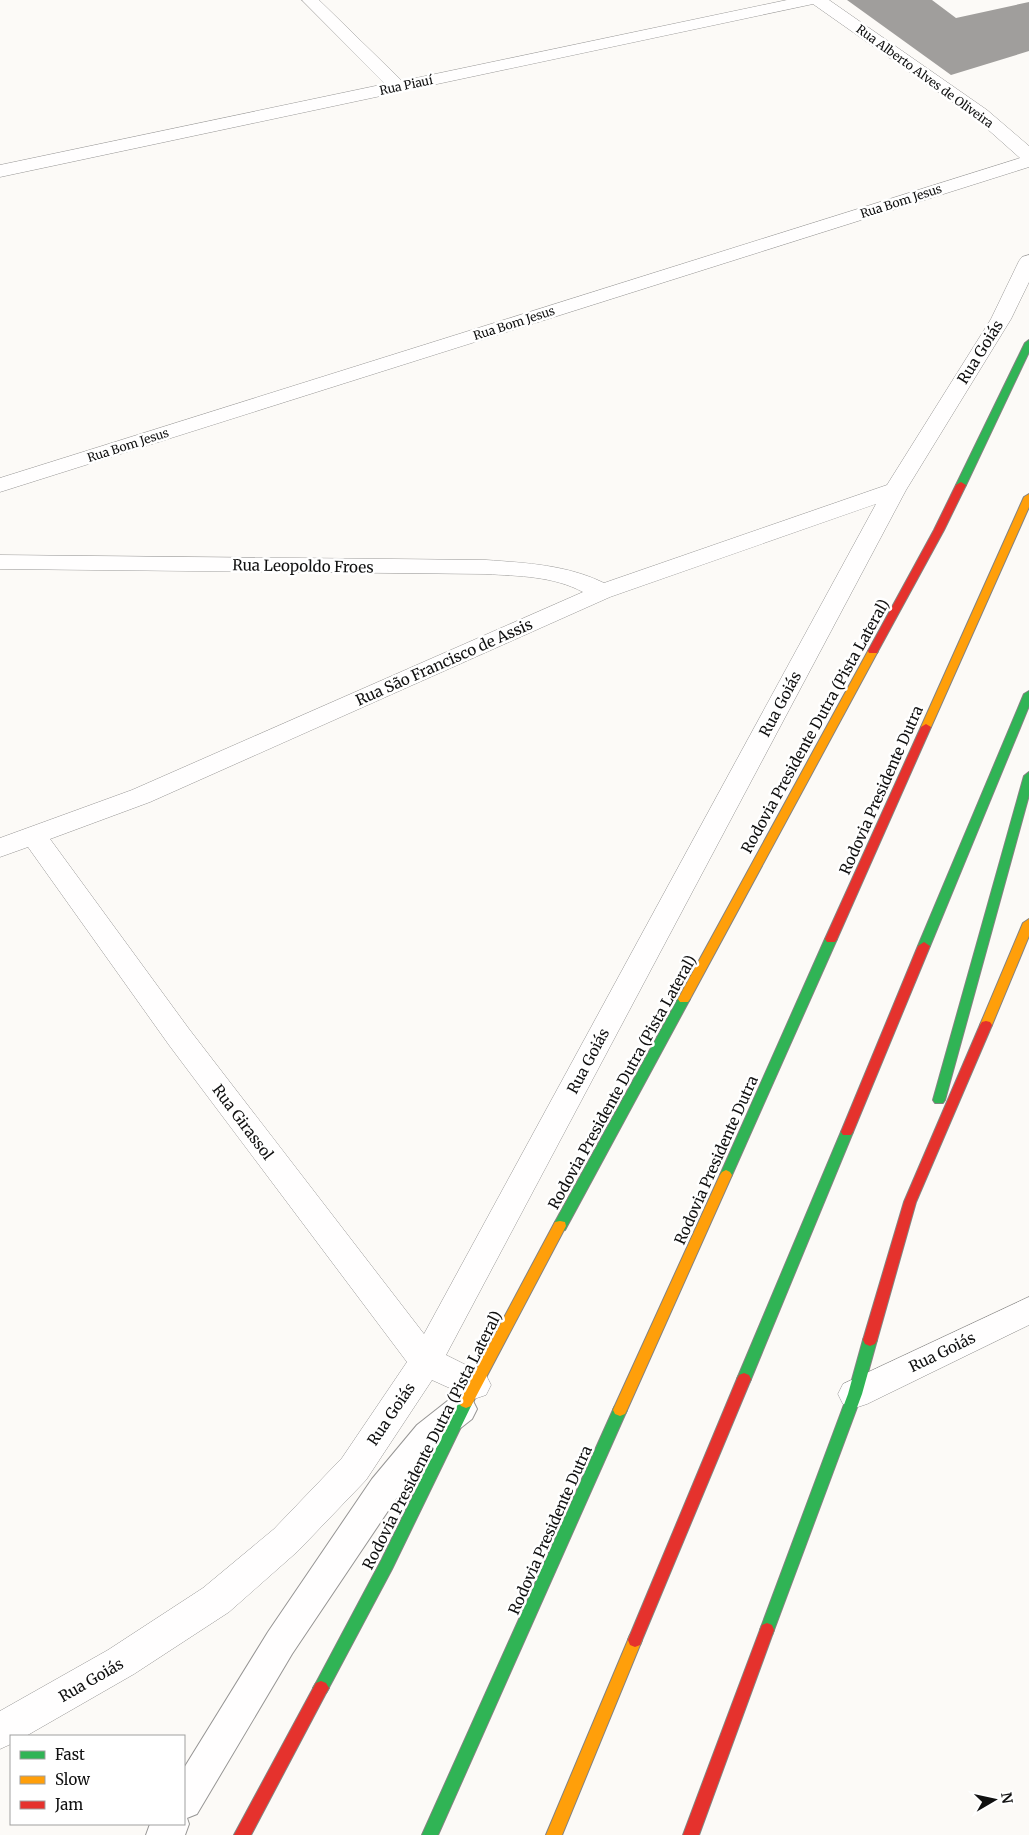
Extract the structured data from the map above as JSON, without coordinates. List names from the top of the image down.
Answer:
{
  "streets": {
    "highway": ["Rodovia Presidente Dutra (Pista Lateral)", "Rodovia Presidente Dutra"],
    "street": [
      "Rua Alberto Alves de Oliveira",
      "Rua Piauí",
      "Rua Bom Jesus",
      "Rua Goiás",
      "Rua Leopoldo Froes",
      "Rua São Francisco de Assis",
      "Rua Girassol"
    ]
  },
  "crossings": [
    ["Rua Goiás", "Rua São Francisco de Assis"],
    ["Rua Goiás", "Rua Girassol"],
    ["Rua Leopoldo Froes", "Rua São Francisco de Assis"],
    ["Rua São Francisco de Assis", "Rua Girassol"],
    ["Rodovia Presidente Dutra (Pista Lateral)", "Rua Girassol"]
  ],
  "legend": ["Fast", "Slow", "Jam"],
  "north": "right"
}
